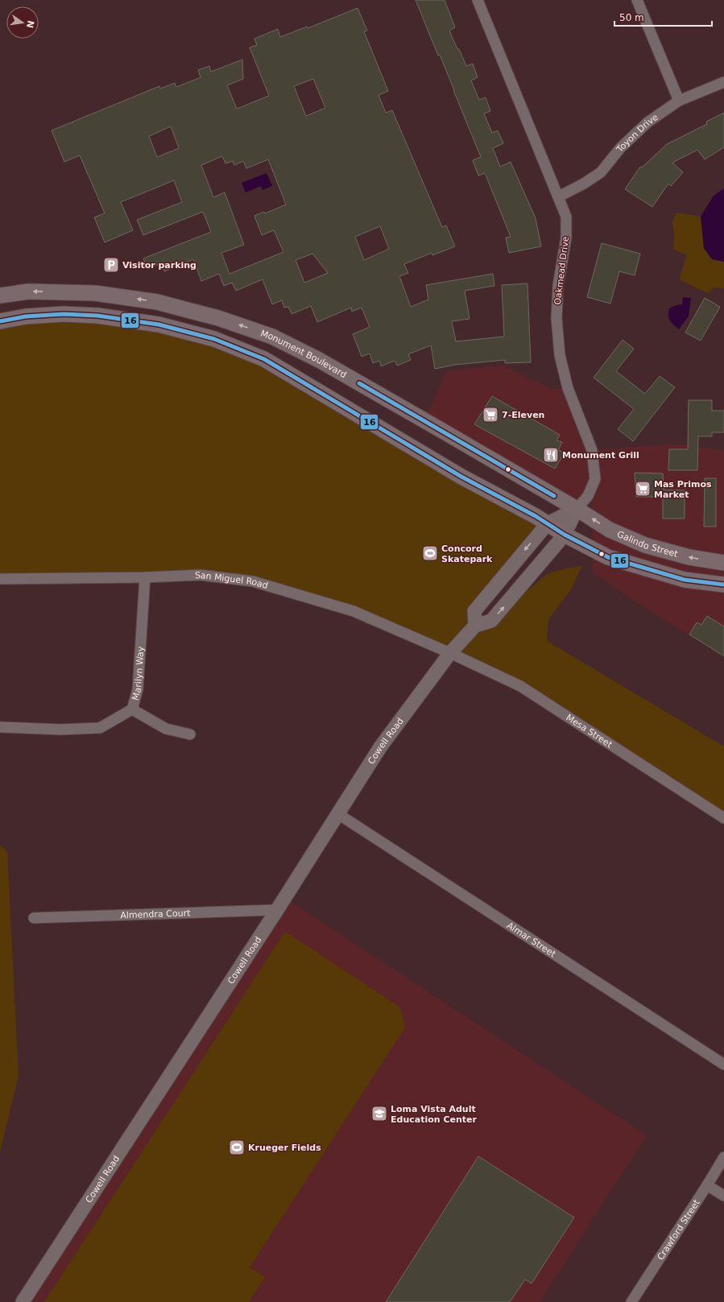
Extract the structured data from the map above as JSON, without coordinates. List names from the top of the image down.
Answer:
{
  "streets": {
    "main road": ["Monument Boulevard", "Galindo Street"],
    "street": [
      "Toyon Drive",
      "Oakmead Drive",
      "San Miguel Road",
      "Marilyn Way",
      "Mesa Street",
      "Cowell Road",
      "Almendra Court",
      "Almar Street",
      "Crawford Street"
    ]
  },
  "crossings": [
    ["Toyon Drive", "Oakmead Drive"],
    ["Oakmead Drive", "Monument Boulevard"],
    ["Oakmead Drive", "Galindo Street"],
    ["Monument Boulevard", "Galindo Street"],
    ["San Miguel Road", "Marilyn Way"],
    ["San Miguel Road", "Mesa Street"],
    ["San Miguel Road", "Cowell Road"],
    ["Mesa Street", "Cowell Road"],
    ["Cowell Road", "Almendra Court"],
    ["Cowell Road", "Almar Street"]
  ],
  "places": {
    "parking": ["Visitor parking"],
    "supermarket": ["7-Eleven", "Mas Primos Market"],
    "restaurant": ["Monument Grill"],
    "sports": ["Concord Skatepark", "Krueger Fields"],
    "school or university": ["Loma Vista Adult Education Center"]
  },
  "lines": ["transit line 16"],
  "scale_bar": "50 m",
  "north": "right"
}
